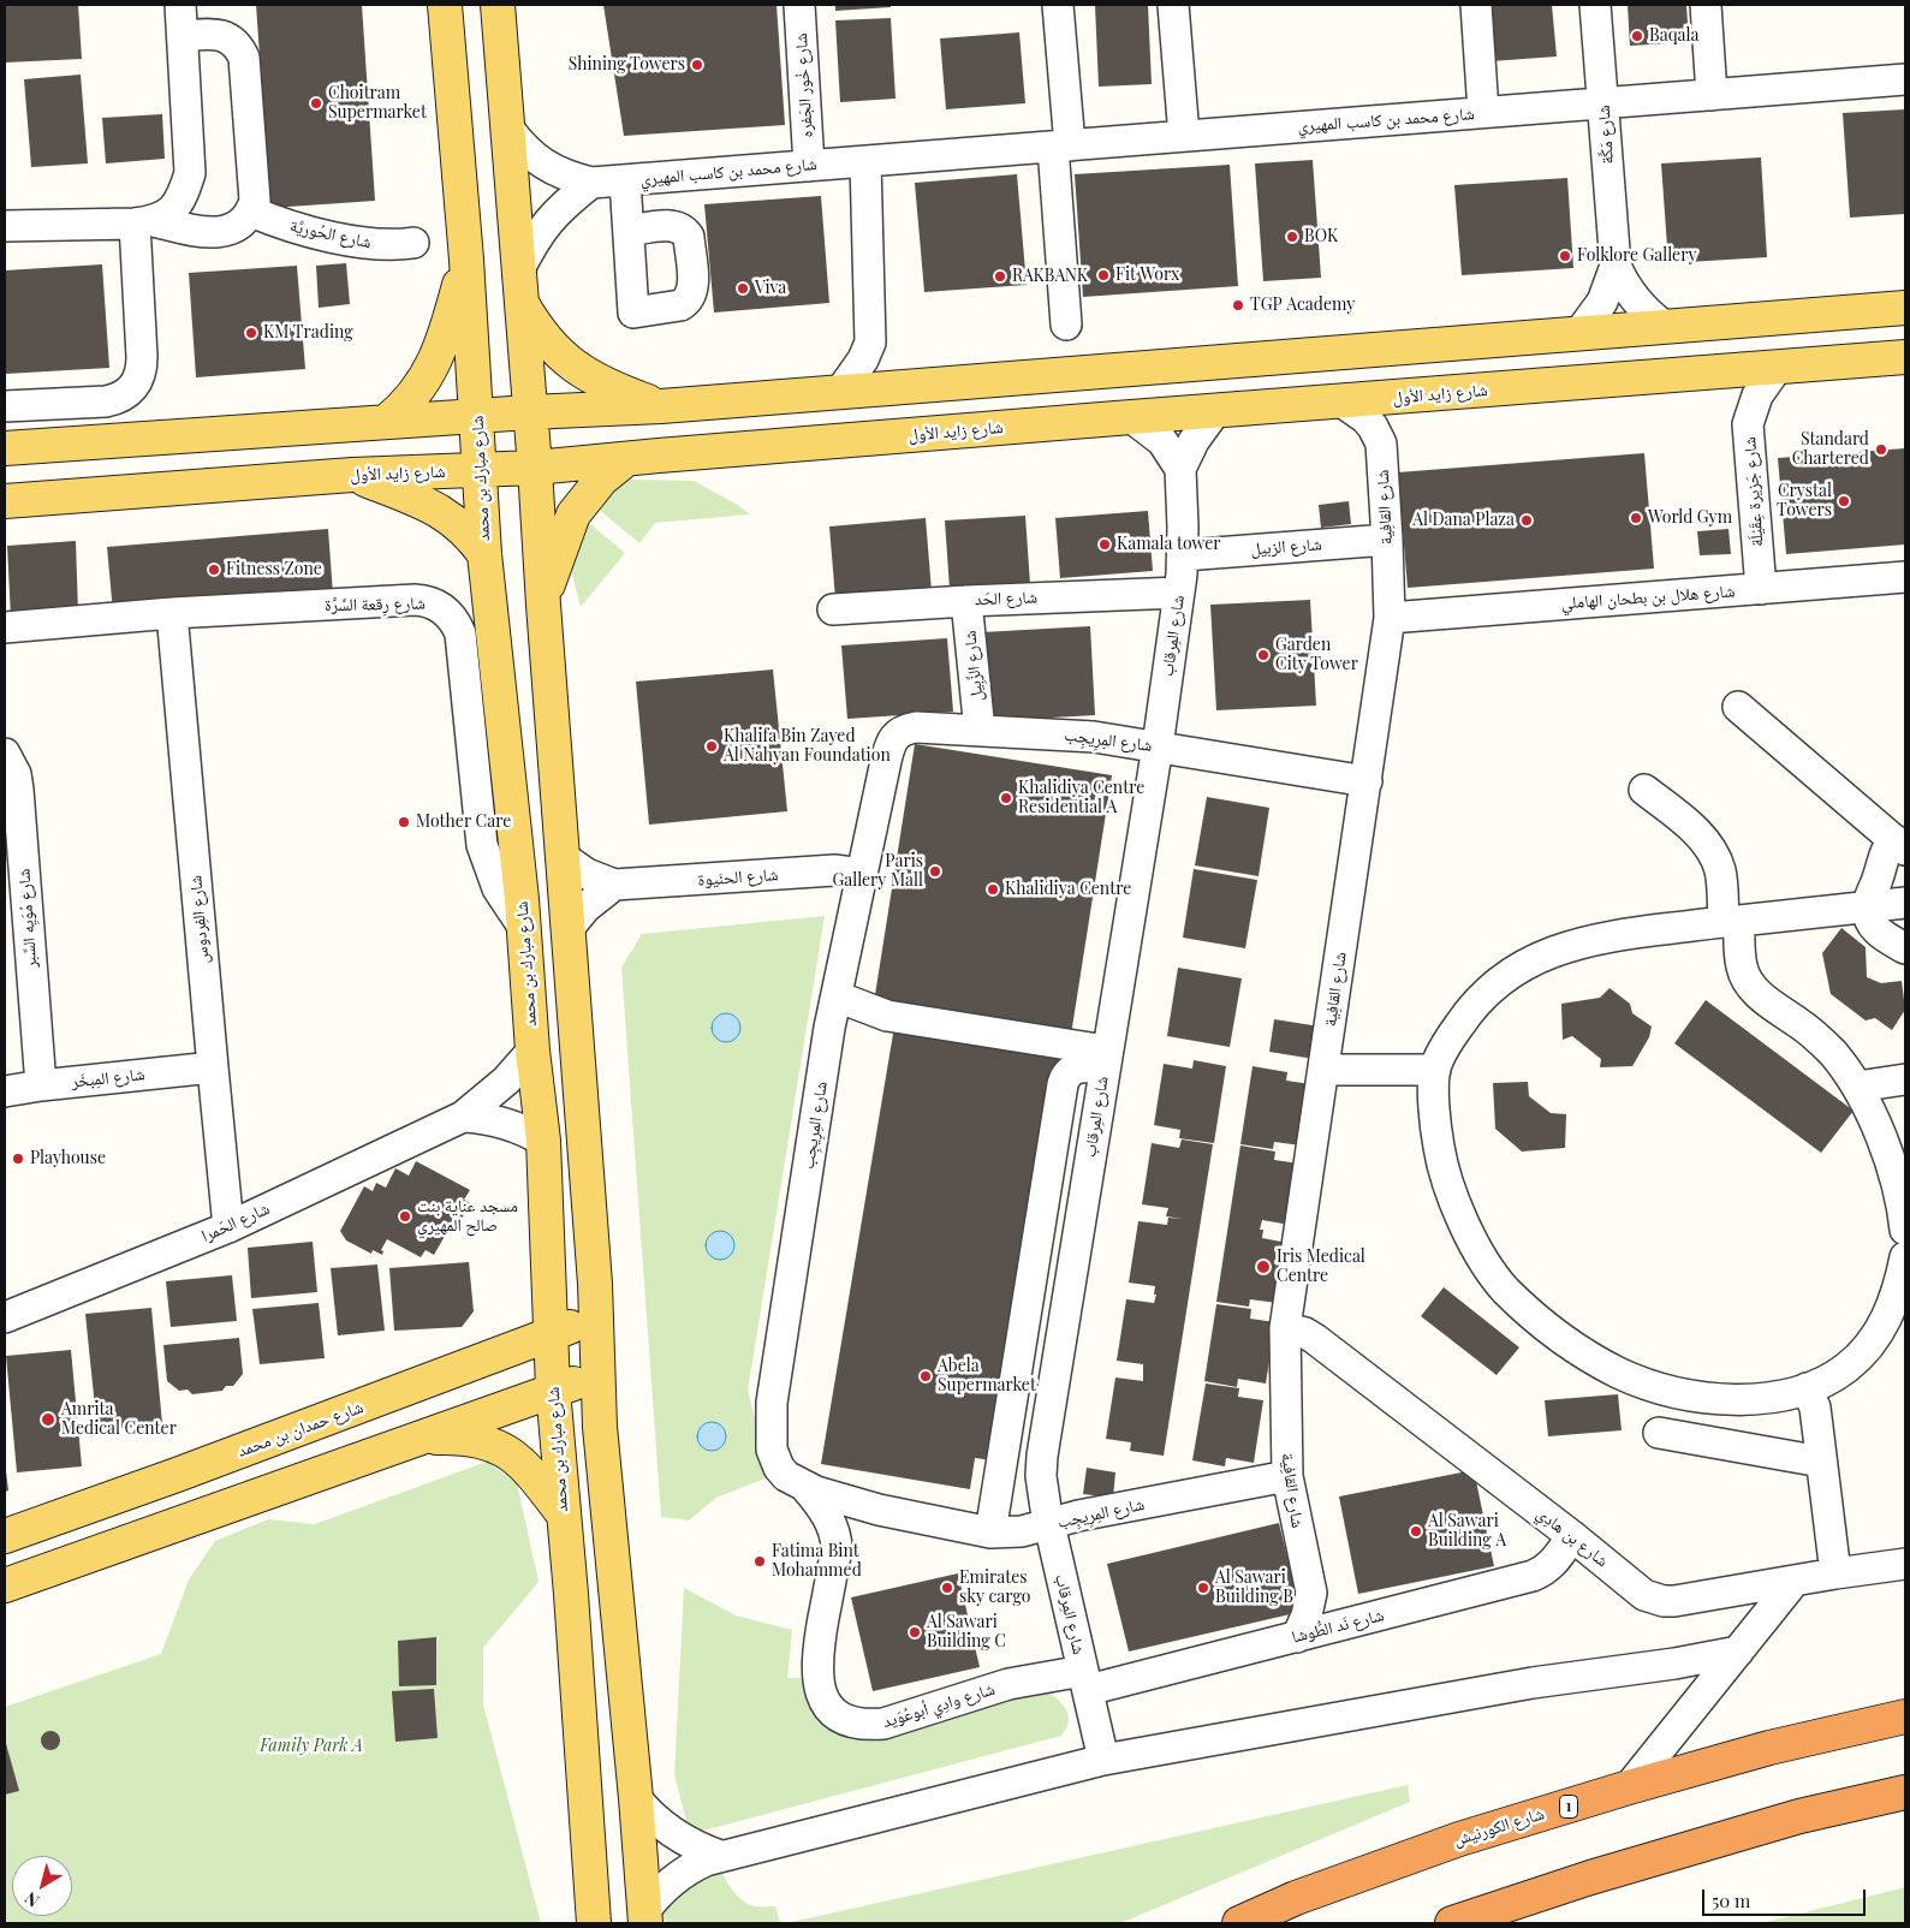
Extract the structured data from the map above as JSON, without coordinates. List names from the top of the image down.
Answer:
{
  "streets": {
    "highway": ["1", "شارع الكورنيش"],
    "main road": ["شارع زايد الأول", "شارع مبارك بن محمد", "شارع حمدان بن محمد"],
    "street": [
      "شارع خُور الجَفره",
      "شارع محمد بن كاسب المهيري",
      "شارع مَكَّة",
      "شارع الحُوريَّة",
      "شارع جَزيرة عِقَيْلَة",
      "شارع القافِية",
      "شارع الزبيل",
      "شارع هلال بن بطحان الهاملي",
      "شارع الحَد",
      "شارع رِقعة السِّرَّة",
      "شارع المِرقاب",
      "شارع الزِّبِيل",
      "شارع المِرِيجِب",
      "شارع الحنَيوة",
      "شارع مُوَيِه السَّبر",
      "شارع الفِردوس",
      "شارع المِبخَر",
      "شارع الحَمرا",
      "شارع بن هادِي",
      "شارع نَد الطُّوشا",
      "شارع وادِي أبوعُوَيد"
    ]
  },
  "crossings": [
    ["شارع خُور الجَفره", "شارع محمد بن كاسب المهيري"],
    ["شارع محمد بن كاسب المهيري", "شارع مَكَّة"],
    ["شارع زايد الأول", "شارع مبارك بن محمد"],
    ["شارع زايد الأول", "شارع جَزيرة عِقَيْلَة"],
    ["شارع زايد الأول", "شارع القافِية"],
    ["شارع زايد الأول", "شارع المِرقاب"],
    ["شارع مبارك بن محمد", "شارع رِقعة السِّرَّة"],
    ["شارع مبارك بن محمد", "شارع الحَمرا"],
    ["شارع مبارك بن محمد", "شارع حمدان بن محمد"],
    ["شارع جَزيرة عِقَيْلَة", "شارع هلال بن بطحان الهاملي"],
    ["شارع القافِية", "شارع الزبيل"],
    ["شارع القافِية", "شارع هلال بن بطحان الهاملي"],
    ["شارع القافِية", "شارع المِرِيجِب"],
    ["شارع القافِية", "شارع بن هادِي"],
    ["شارع القافِية", "شارع نَد الطُّوشا"],
    ["شارع الزبيل", "شارع المِرقاب"],
    ["شارع الحَد", "شارع المِرقاب"],
    ["شارع الحَد", "شارع الزِّبِيل"],
    ["شارع رِقعة السِّرَّة", "شارع الفِردوس"],
    ["شارع المِرقاب", "شارع المِرِيجِب"],
    ["شارع المِرقاب", "شارع نَد الطُّوشا"],
    ["شارع المِرقاب", "شارع وادِي أبوعُوَيد"],
    ["شارع الزِّبِيل", "شارع المِرِيجِب"],
    ["شارع المِرِيجِب", "شارع الحنَيوة"],
    ["شارع مُوَيِه السَّبر", "شارع المِبخَر"],
    ["شارع الفِردوس", "شارع المِبخَر"],
    ["شارع الفِردوس", "شارع الحَمرا"],
    ["شارع بن هادِي", "شارع نَد الطُّوشا"],
    ["شارع نَد الطُّوشا", "شارع وادِي أبوعُوَيد"]
  ],
  "parks": ["Family Park A"],
  "places": [
    "Baqala",
    "Shining Towers",
    "Choitram Supermarket",
    "BOK",
    "Folklore Gallery",
    "Fit Worx",
    "RAKBANK",
    "Viva",
    "TGP Academy",
    "KM Trading",
    "Standard Chartered",
    "Crystal Towers",
    "World Gym",
    "Al Dana Plaza",
    "Kamala tower",
    "Fitness Zone",
    "Garden City Tower",
    "Khalifa Bin Zayed Al Nahyan Foundation",
    "Khalidiya Centre Residential A",
    "Mother Care",
    "Paris Gallery Mall",
    "Khalidiya Centre",
    "Playhouse",
    "مسجد عناية بنت صالح المهيري",
    "Iris Medical Centre",
    "Abela Supermarket",
    "Amrita Medical Center",
    "Al Sawari Building A",
    "Fatima Bint Mohammed",
    "Emirates sky cargo",
    "Al Sawari Building B",
    "Al Sawari Building C"
  ],
  "scale_bar": "50 m",
  "north": "bottom left"
}
